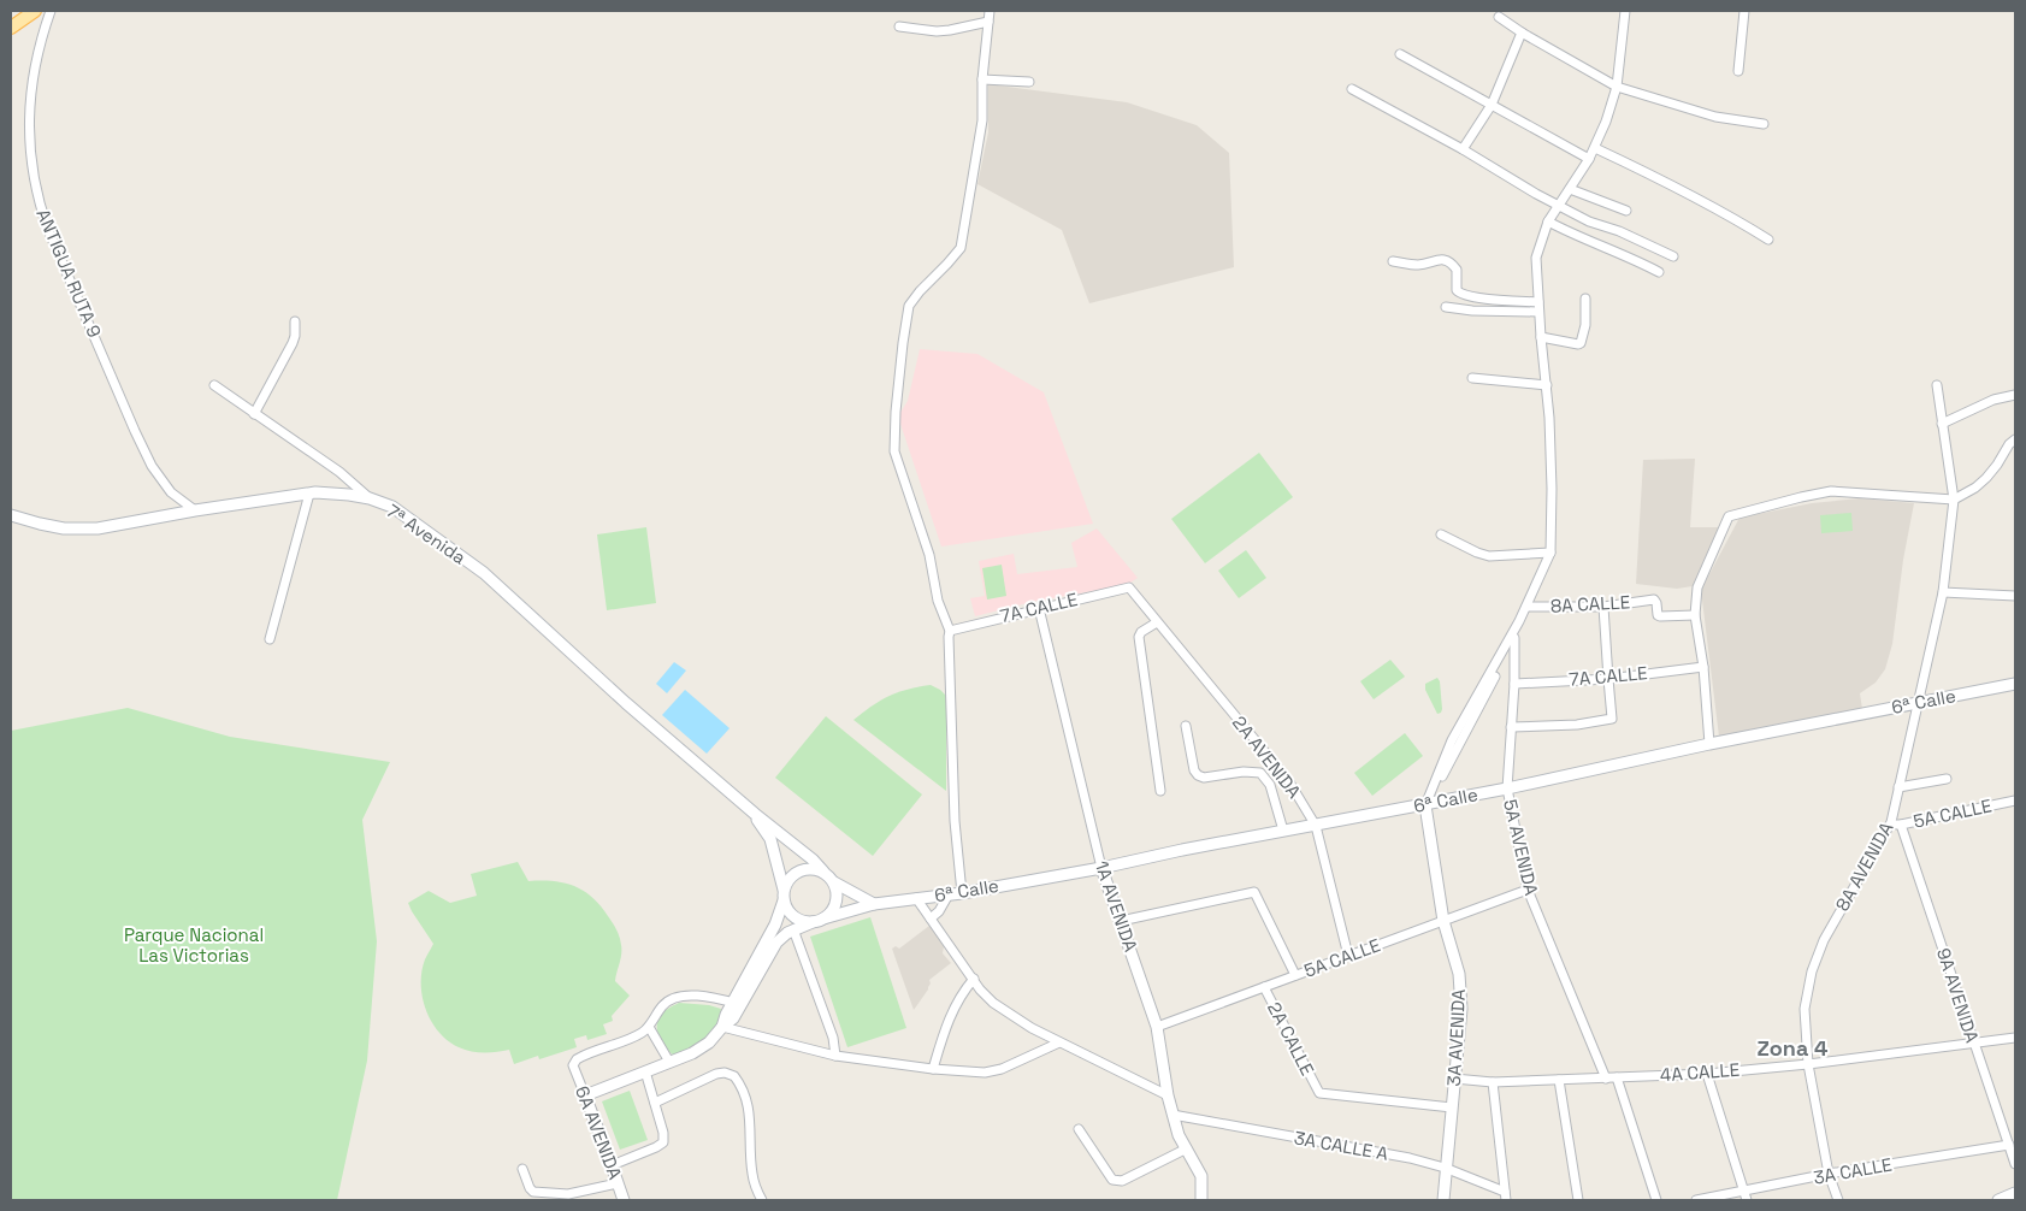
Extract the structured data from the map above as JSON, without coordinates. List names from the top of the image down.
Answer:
{
  "streets": {
    "main road": [
      "7ª Avenida",
      "6ª Calle",
      "1A AVENIDA",
      "3A AVENIDA",
      "6A AVENIDA"
    ],
    "street": [
      "ANTIGUA RUTA 9",
      "8A CALLE",
      "7A CALLE",
      "2A AVENIDA",
      "5A CALLE",
      "5A AVENIDA",
      "8A AVENIDA",
      "9A AVENIDA",
      "2A CALLE",
      "4A CALLE",
      "3A CALLE A",
      "3A CALLE"
    ]
  },
  "crossings": [
    ["ANTIGUA RUTA 9", "7ª Avenida"],
    ["7ª Avenida", "6ª Calle"],
    ["7A CALLE", "2A AVENIDA"],
    ["7A CALLE", "5A AVENIDA"],
    ["7A CALLE", "1A AVENIDA"],
    ["6ª Calle", "2A AVENIDA"],
    ["6ª Calle", "5A AVENIDA"],
    ["6ª Calle", "8A AVENIDA"],
    ["6ª Calle", "1A AVENIDA"],
    ["6ª Calle", "3A AVENIDA"],
    ["2A AVENIDA", "5A CALLE"],
    ["5A CALLE", "5A AVENIDA"],
    ["5A CALLE", "8A AVENIDA"],
    ["5A CALLE", "1A AVENIDA"],
    ["5A CALLE", "9A AVENIDA"],
    ["5A CALLE", "3A AVENIDA"],
    ["5A CALLE", "2A CALLE"],
    ["5A AVENIDA", "4A CALLE"],
    ["8A AVENIDA", "4A CALLE"],
    ["8A AVENIDA", "3A CALLE"],
    ["1A AVENIDA", "3A CALLE A"],
    ["9A AVENIDA", "4A CALLE"],
    ["9A AVENIDA", "3A CALLE"],
    ["3A AVENIDA", "2A CALLE"],
    ["3A AVENIDA", "4A CALLE"],
    ["3A AVENIDA", "3A CALLE A"]
  ],
  "districts": ["Zona 4"],
  "parks": ["Parque Nacional Las Victorias"]
}
